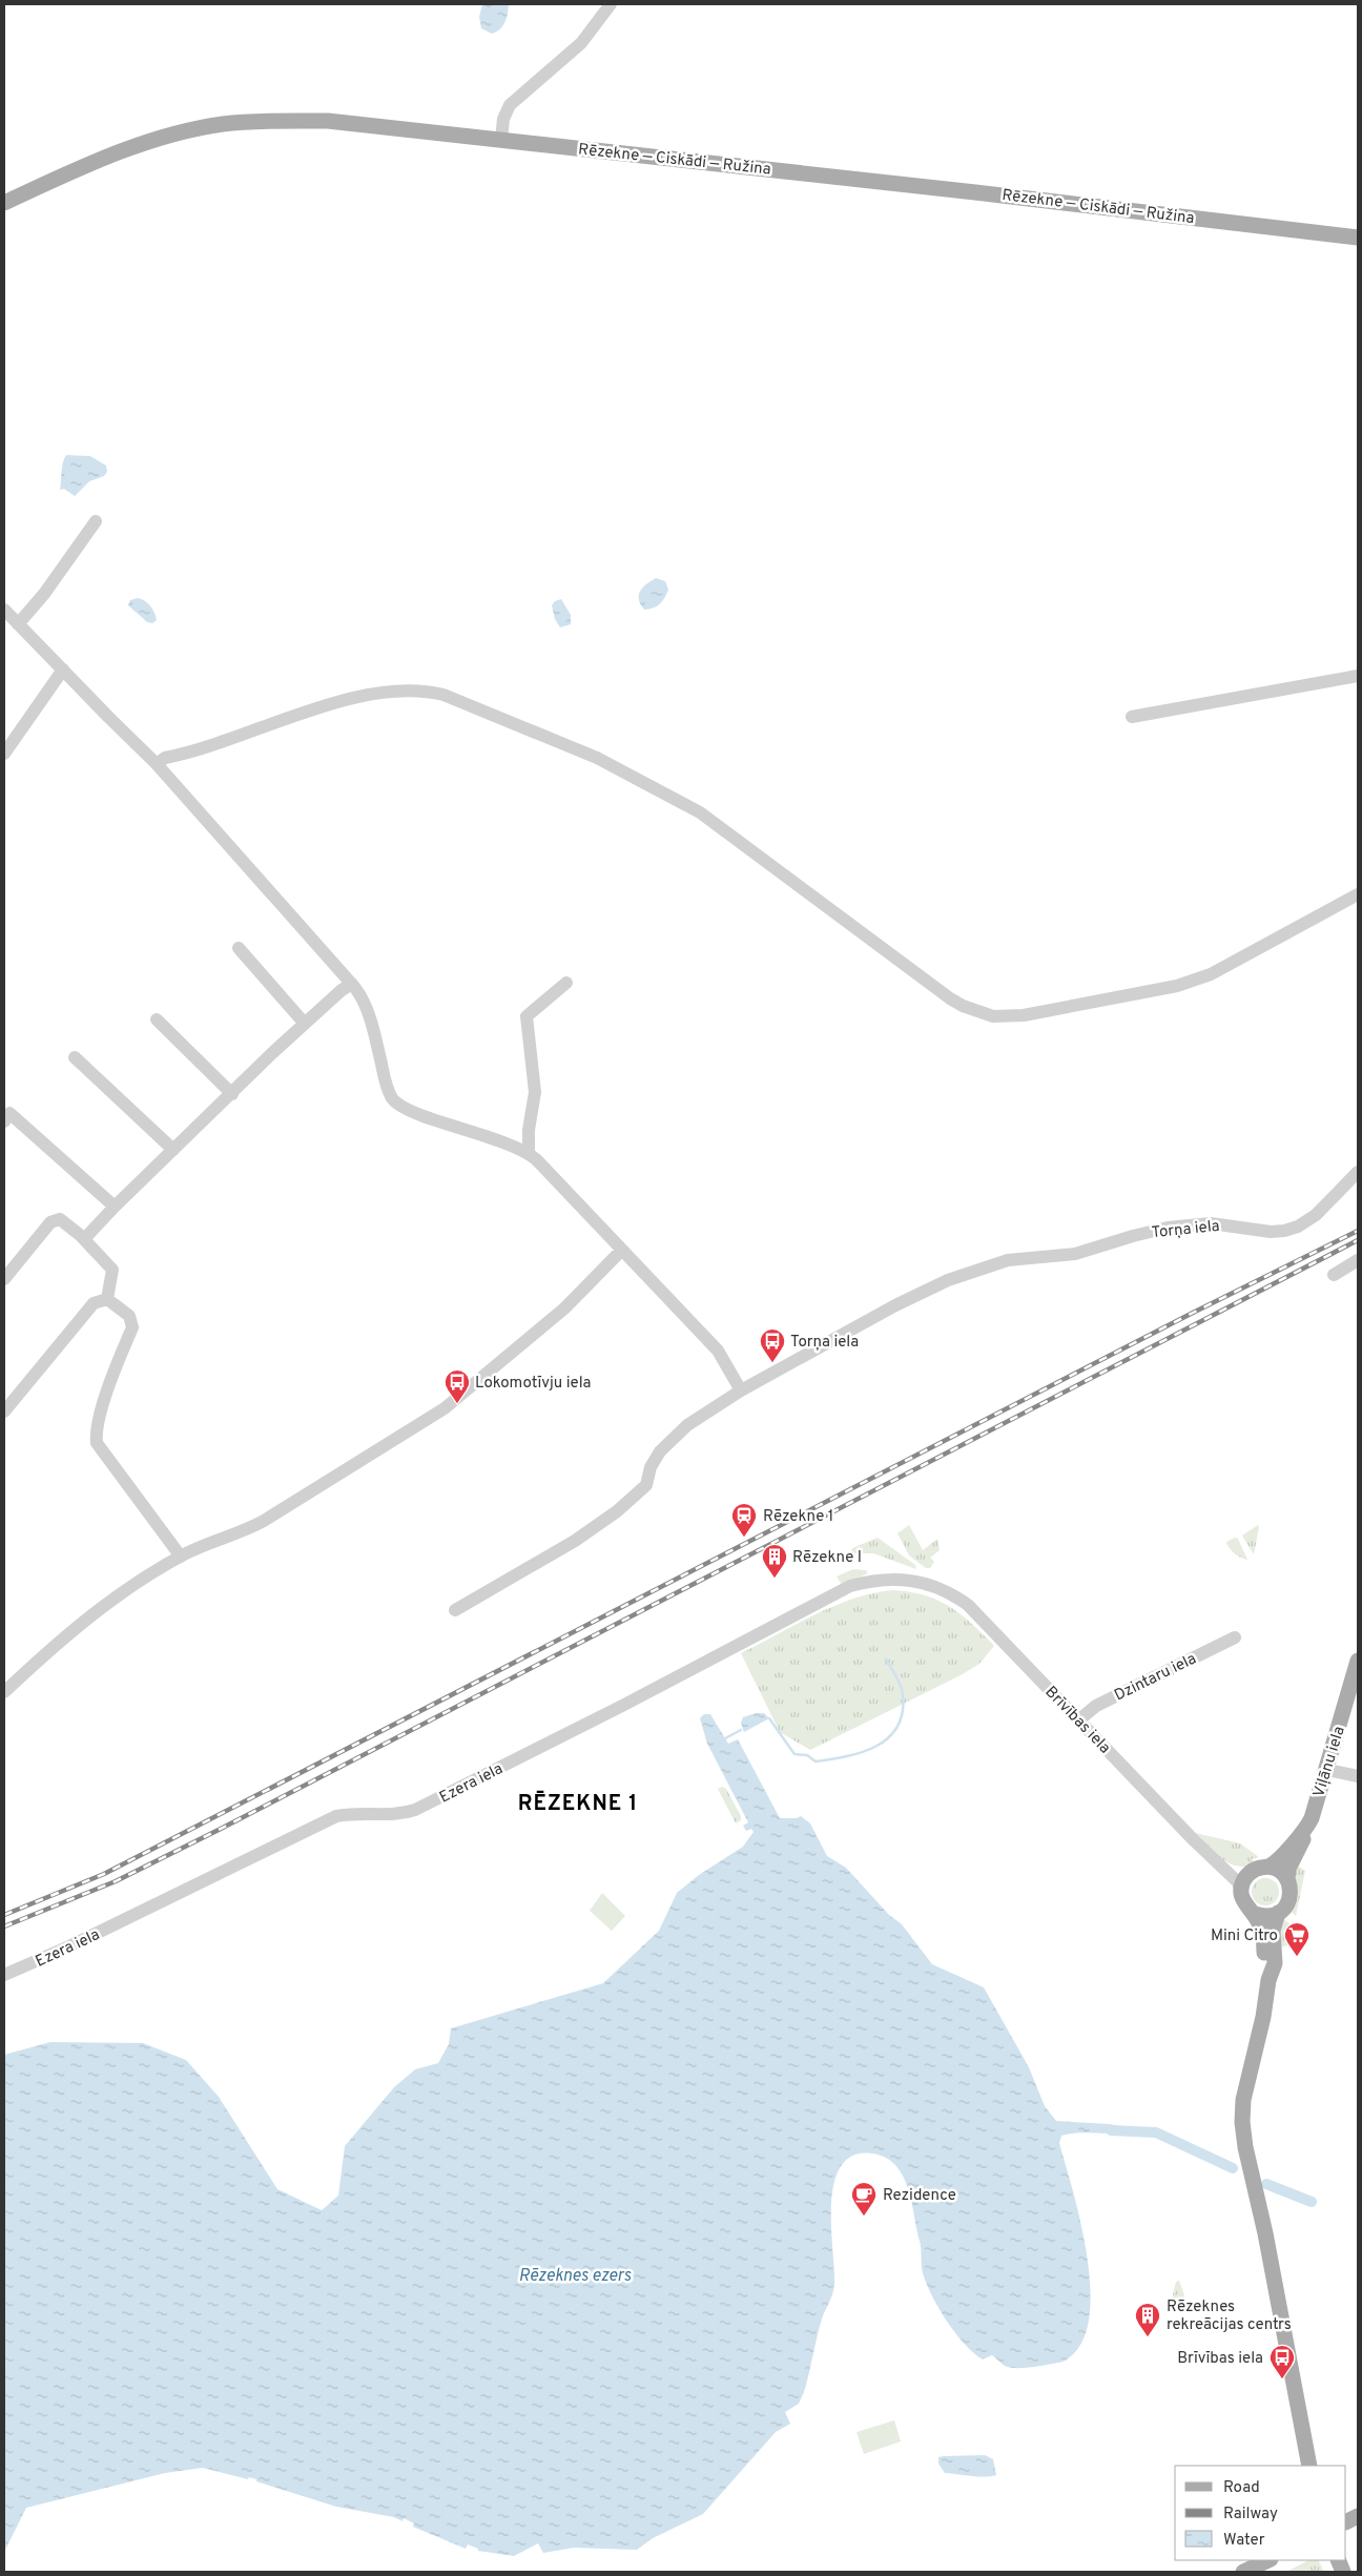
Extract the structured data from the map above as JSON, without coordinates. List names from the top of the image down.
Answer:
{
  "streets": {
    "main road": ["Rēzekne — Ciskādi — Ružina", "Viļānu iela"],
    "street": [
      "Torņa iela",
      "Dzintaru iela",
      "Brīvības iela",
      "Ezera iela"
    ]
  },
  "crossings": [
    ["Dzintaru iela", "Brīvības iela"],
    ["Brīvības iela", "Ezera iela"]
  ],
  "districts": ["RĒZEKNE 1"],
  "water": ["Rēzeknes ezers"],
  "places": {
    "bus stop": ["Torņa iela", "Lokomotīvju iela", "Brīvības iela"],
    "station": ["Rēzekne 1"],
    "building": ["Rēzekne I", "Rēzeknes rekreācijas centrs"],
    "supermarket": ["Mini Citro"],
    "cafe": ["Rezidence"]
  },
  "legend": ["Road", "Railway", "Water"]
}
